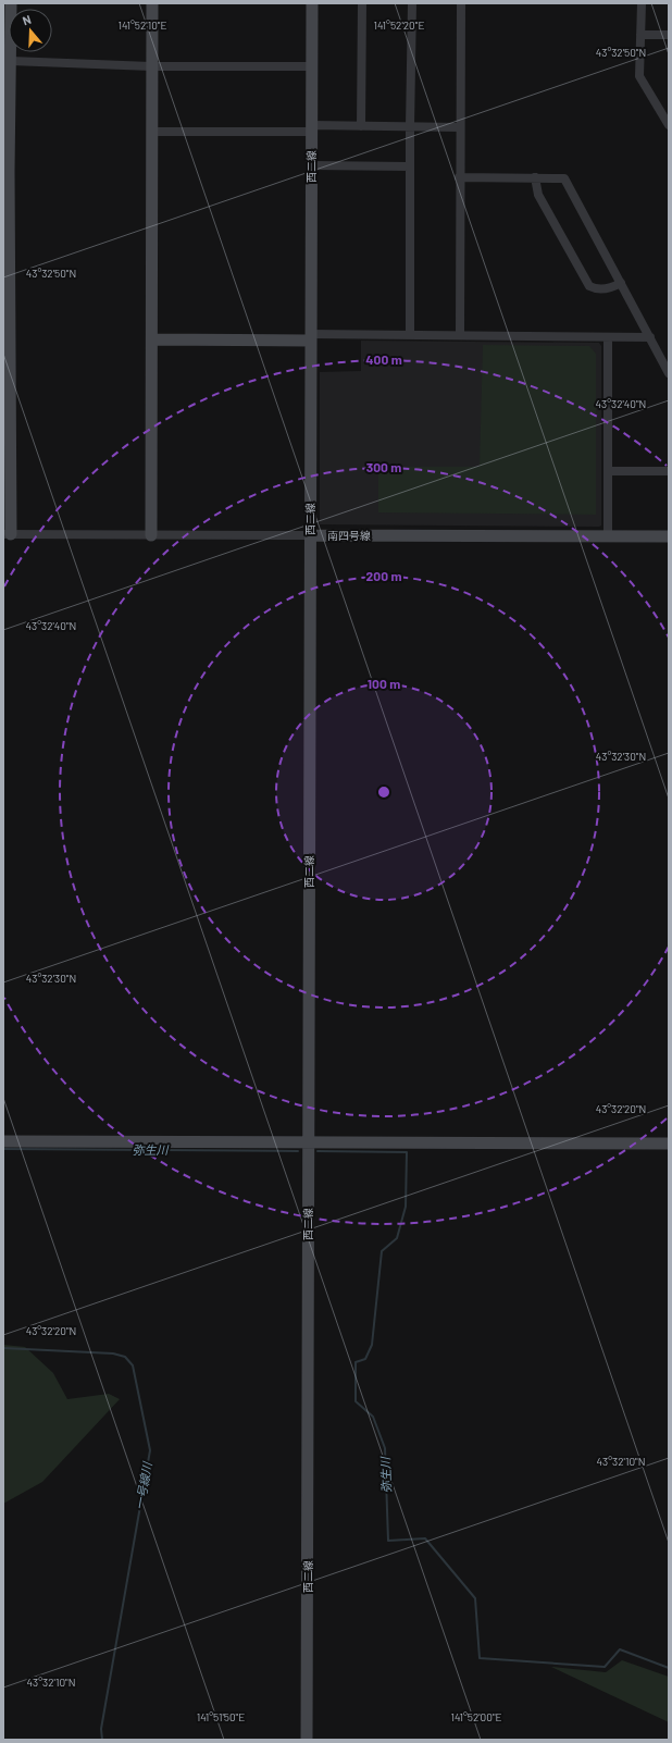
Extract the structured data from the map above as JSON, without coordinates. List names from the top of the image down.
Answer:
{
  "streets": {
    "street": ["西二線", "南四号線"]
  },
  "crossings": [
    ["西二線", "南四号線"]
  ],
  "water": ["弥生川", "一号線川"],
  "north": "top",
  "coordinates": [
    "141°52'10\"E",
    "141°52'20\"E",
    "43°32'50\"N",
    "43°32'40\"N",
    "43°32'30\"N",
    "43°32'20\"N",
    "43°32'10\"N",
    "141°51'50\"E",
    "141°52'00\"E"
  ],
  "rings": [
    "400 m",
    "300 m",
    "200 m",
    "100 m"
  ]
}
